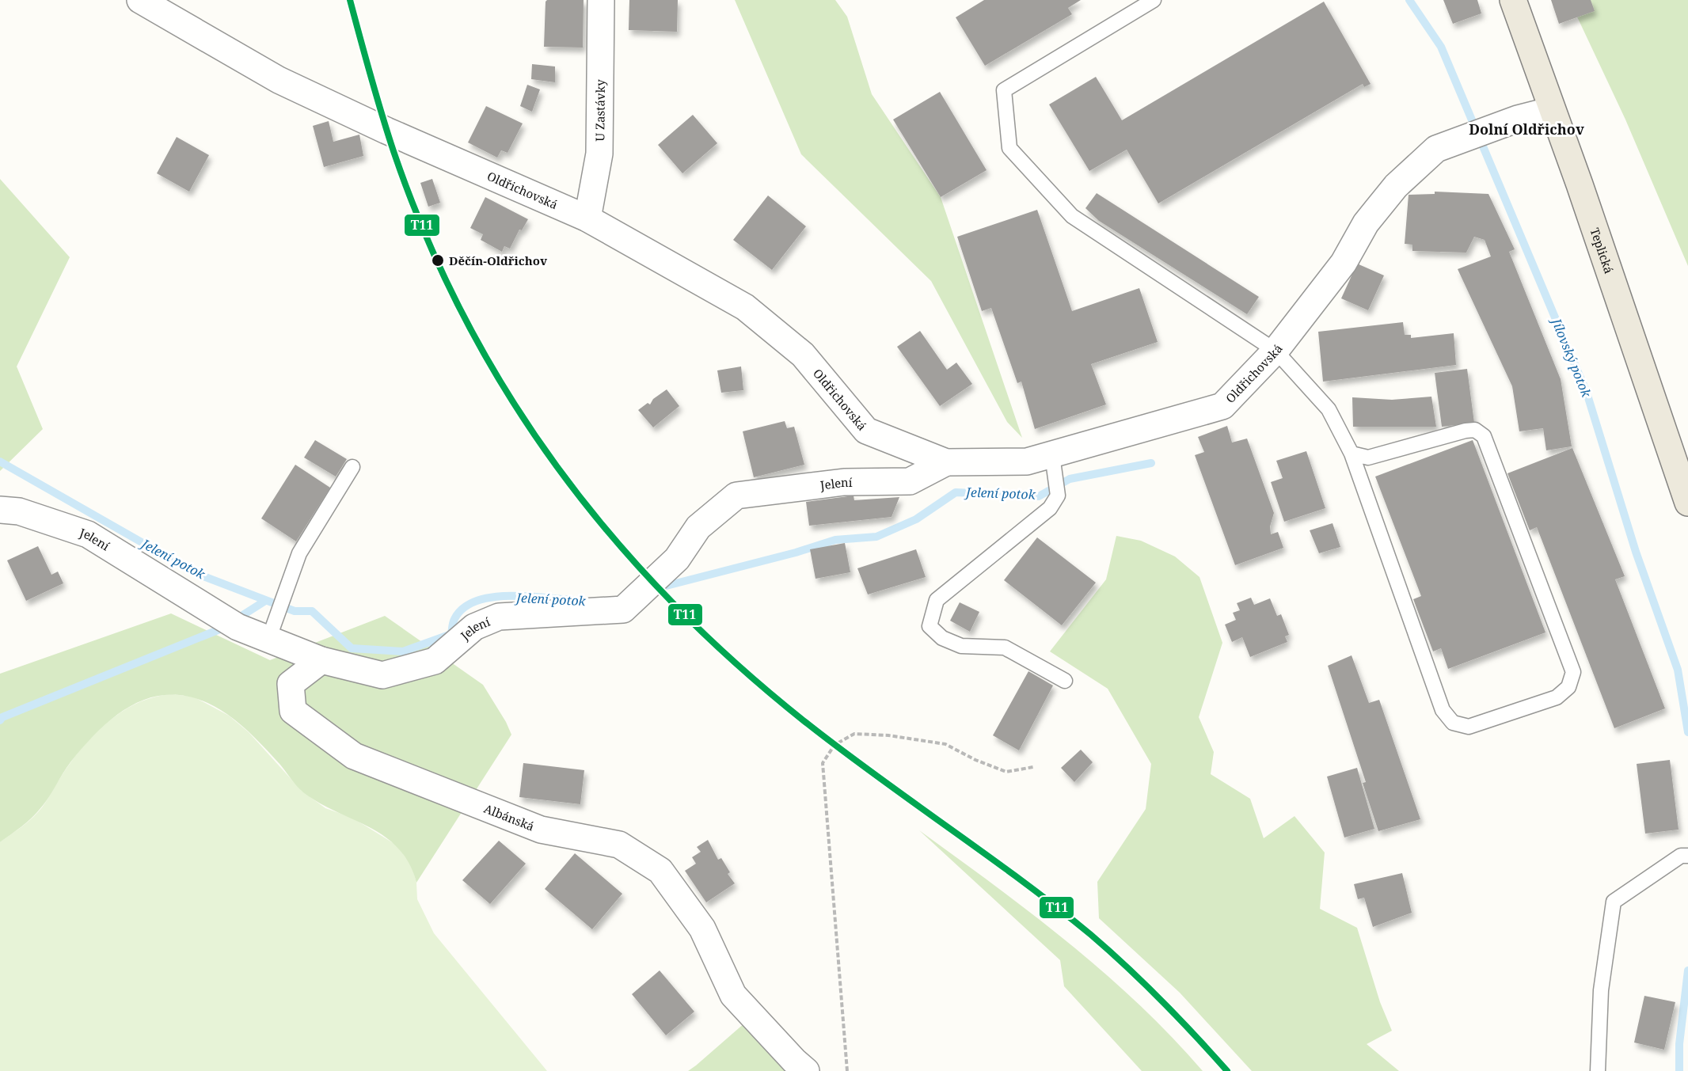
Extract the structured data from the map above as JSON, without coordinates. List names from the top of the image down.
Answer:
{
  "streets": {
    "main road": ["Teplická"],
    "street": [
      "U Zastávky",
      "Oldřichovská",
      "Jelení",
      "Albánská"
    ]
  },
  "crossings": [
    ["U Zastávky", "Oldřichovská"],
    ["Oldřichovská", "Teplická"],
    ["Oldřichovská", "Jelení"],
    ["Jelení", "Albánská"]
  ],
  "districts": ["Dolní Oldřichov"],
  "water": ["Jílovský potok", "Jelení potok"],
  "places": ["Děčín-Oldřichov"],
  "lines": ["transit line T11"]
}
